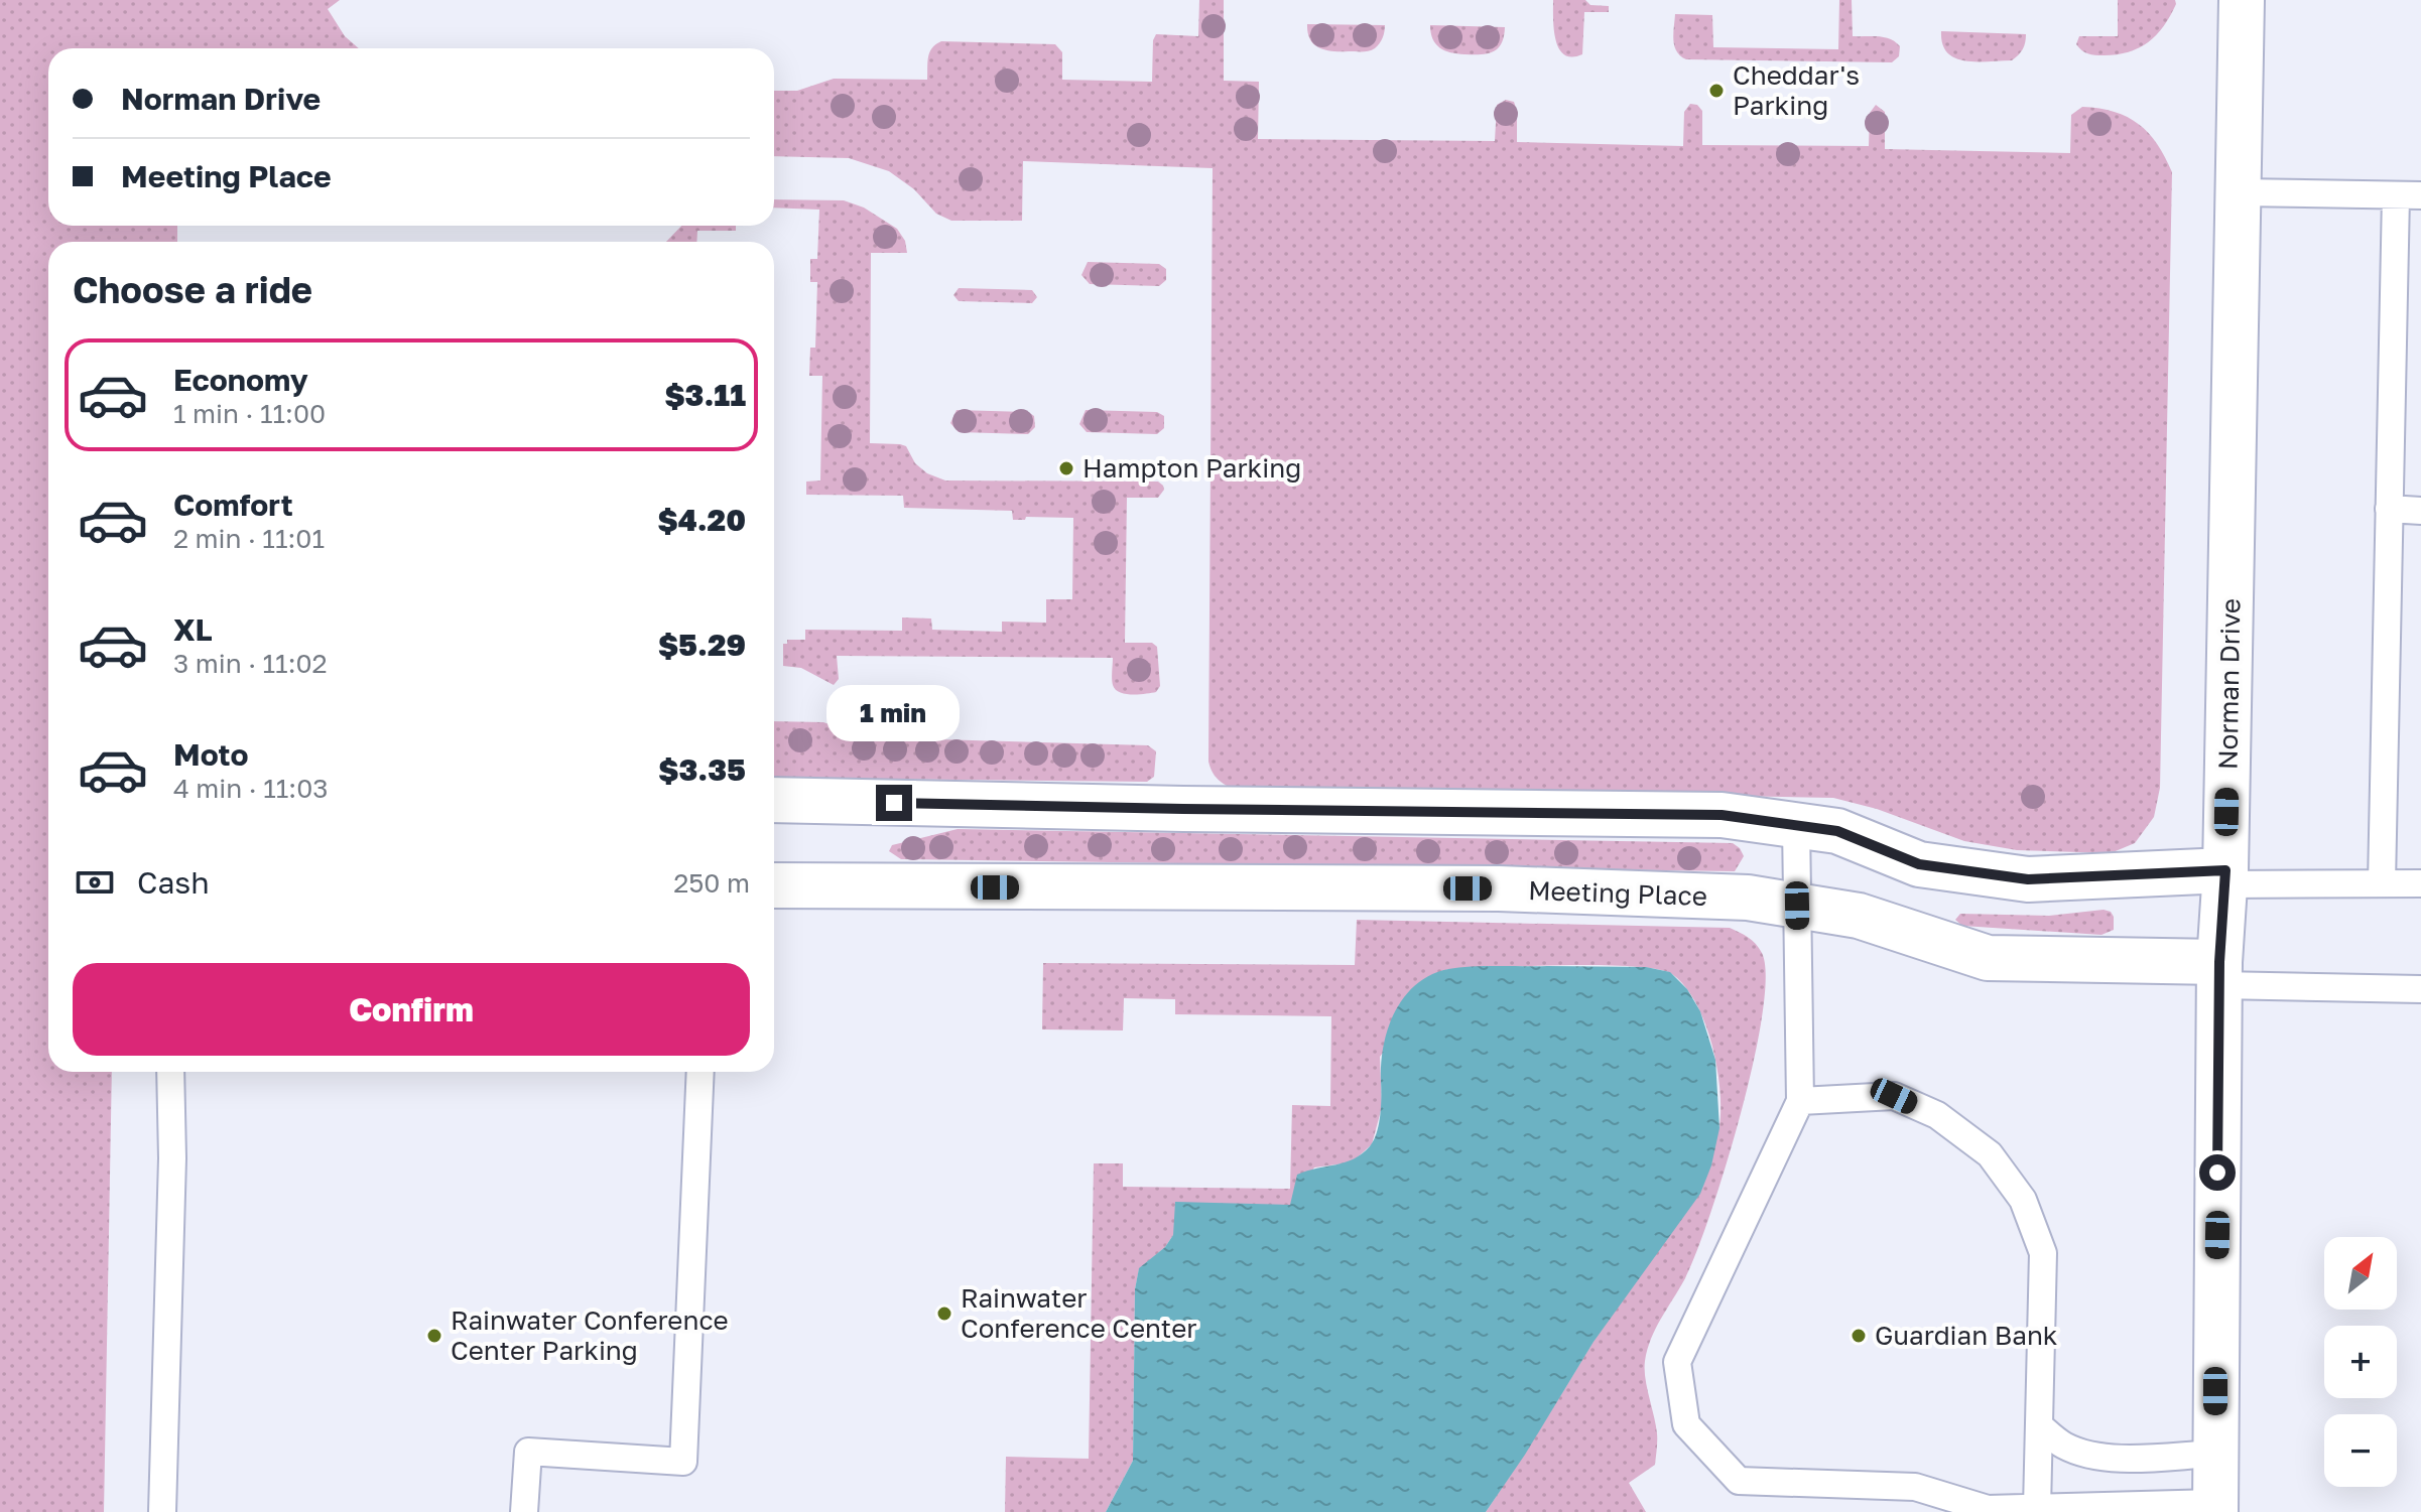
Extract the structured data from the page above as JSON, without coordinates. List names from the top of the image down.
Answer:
{
  "streets": {
    "street": ["Norman Drive", "Meeting Place"]
  },
  "crossings": [
    ["Norman Drive", "Meeting Place"]
  ],
  "places": [
    "Cheddar's Parking",
    "Hampton Parking",
    "Rainwater Conference Center",
    "Rainwater Conference Center Parking",
    "Guardian Bank"
  ],
  "north": "top right",
  "page": {
    "banner": ["Norman Drive", "Meeting Place"],
    "heading": "Choose a ride",
    "list": [
      {
        "name": "Economy",
        "note": "1 min · 11:00",
        "value": "$3.11"
      },
      {
        "name": "Comfort",
        "note": "2 min · 11:01",
        "value": "$4.20"
      },
      {
        "name": "XL",
        "note": "3 min · 11:02",
        "value": "$5.29"
      },
      {
        "name": "Moto",
        "note": "4 min · 11:03",
        "value": "$3.35"
      }
    ],
    "bubble": "1 min",
    "pay": ["Cash", "250 m"],
    "buttons": "Confirm",
    "map_buttons": ["+", "−"]
  }
}
